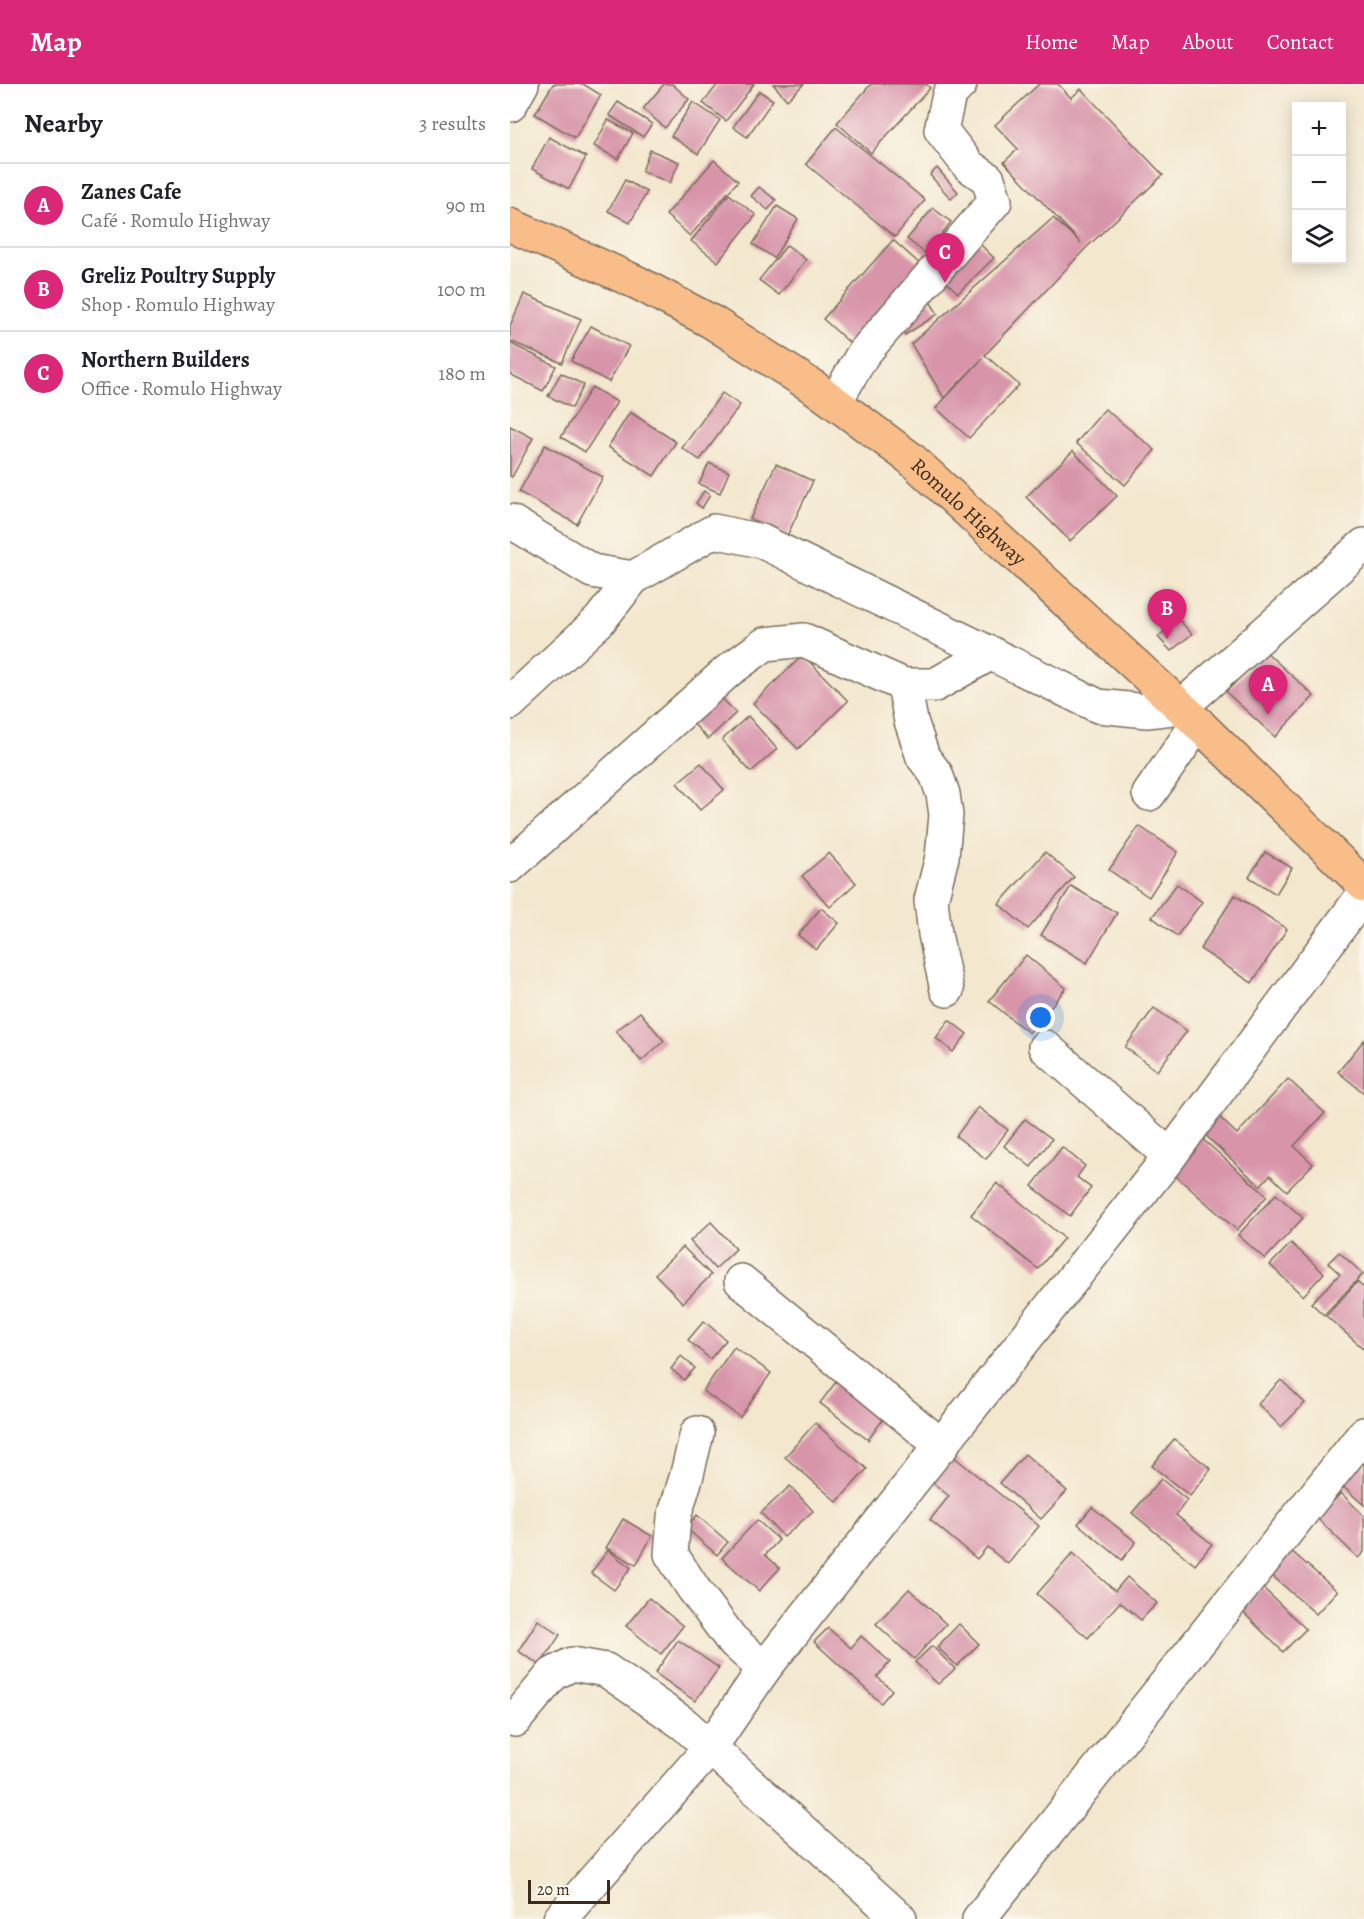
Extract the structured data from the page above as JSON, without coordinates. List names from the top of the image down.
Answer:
{
  "streets": {
    "highway": ["Romulo Highway"]
  },
  "scale_bar": "20 m",
  "page": {
    "header": "Map",
    "nav": [
      "Home",
      "Map",
      "About",
      "Contact"
    ],
    "heading": ["Nearby", "3 results"],
    "map_buttons": ["+", "−"],
    "list": [
      {
        "mark": "A",
        "name": "Zanes Cafe",
        "note": "Café · Romulo Highway",
        "value": "90 m"
      },
      {
        "mark": "B",
        "name": "Greliz Poultry Supply",
        "note": "Shop · Romulo Highway",
        "value": "100 m"
      },
      {
        "mark": "C",
        "name": "Northern Builders",
        "note": "Office · Romulo Highway",
        "value": "180 m"
      }
    ],
    "pins": ["C", "B", "A"],
    "scale": "20 m"
  }
}
